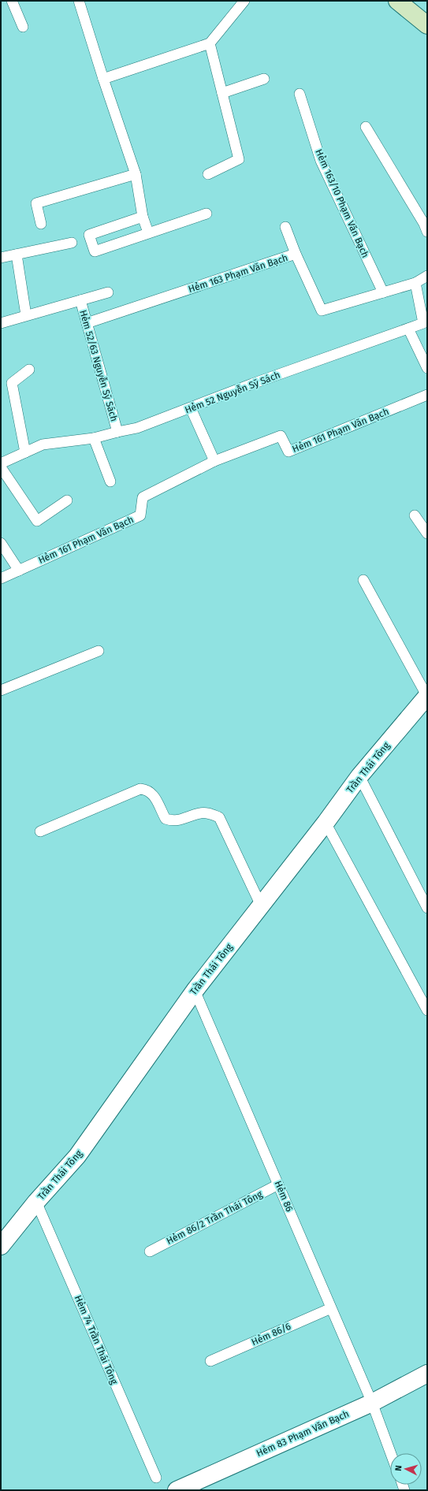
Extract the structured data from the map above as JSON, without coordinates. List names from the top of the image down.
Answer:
{
  "streets": {
    "street": ["Trần Thái Tông", "Hẻm 83 Phạm Văn Bạch"],
    "lane": [
      "Hẻm 163/10 Phạm Văn Bạch",
      "Hẻm 163 Phạm Văn Bạch",
      "Hẻm 52/63 Nguyễn Sỹ Sách",
      "Hẻm 52 Nguyễn Sỹ Sách",
      "Hẻm 161 Phạm Văn Bạch",
      "Hẻm 86",
      "Hẻm 86/2 Trần Thái Tông",
      "Hẻm 86/6",
      "Hẻm 74 Trần Thái Tông"
    ]
  },
  "crossings": [
    ["Hẻm 163/10 Phạm Văn Bạch", "Hẻm 163 Phạm Văn Bạch"],
    ["Hẻm 163 Phạm Văn Bạch", "Hẻm 52/63 Nguyễn Sỹ Sách"],
    ["Hẻm 163 Phạm Văn Bạch", "Hẻm 52 Nguyễn Sỹ Sách"],
    ["Hẻm 52/63 Nguyễn Sỹ Sách", "Hẻm 52 Nguyễn Sỹ Sách"],
    ["Trần Thái Tông", "Hẻm 86"],
    ["Trần Thái Tông", "Hẻm 74 Trần Thái Tông"],
    ["Hẻm 86", "Hẻm 86/2 Trần Thái Tông"],
    ["Hẻm 86", "Hẻm 86/6"],
    ["Hẻm 86", "Hẻm 83 Phạm Văn Bạch"]
  ],
  "north": "left"
}
